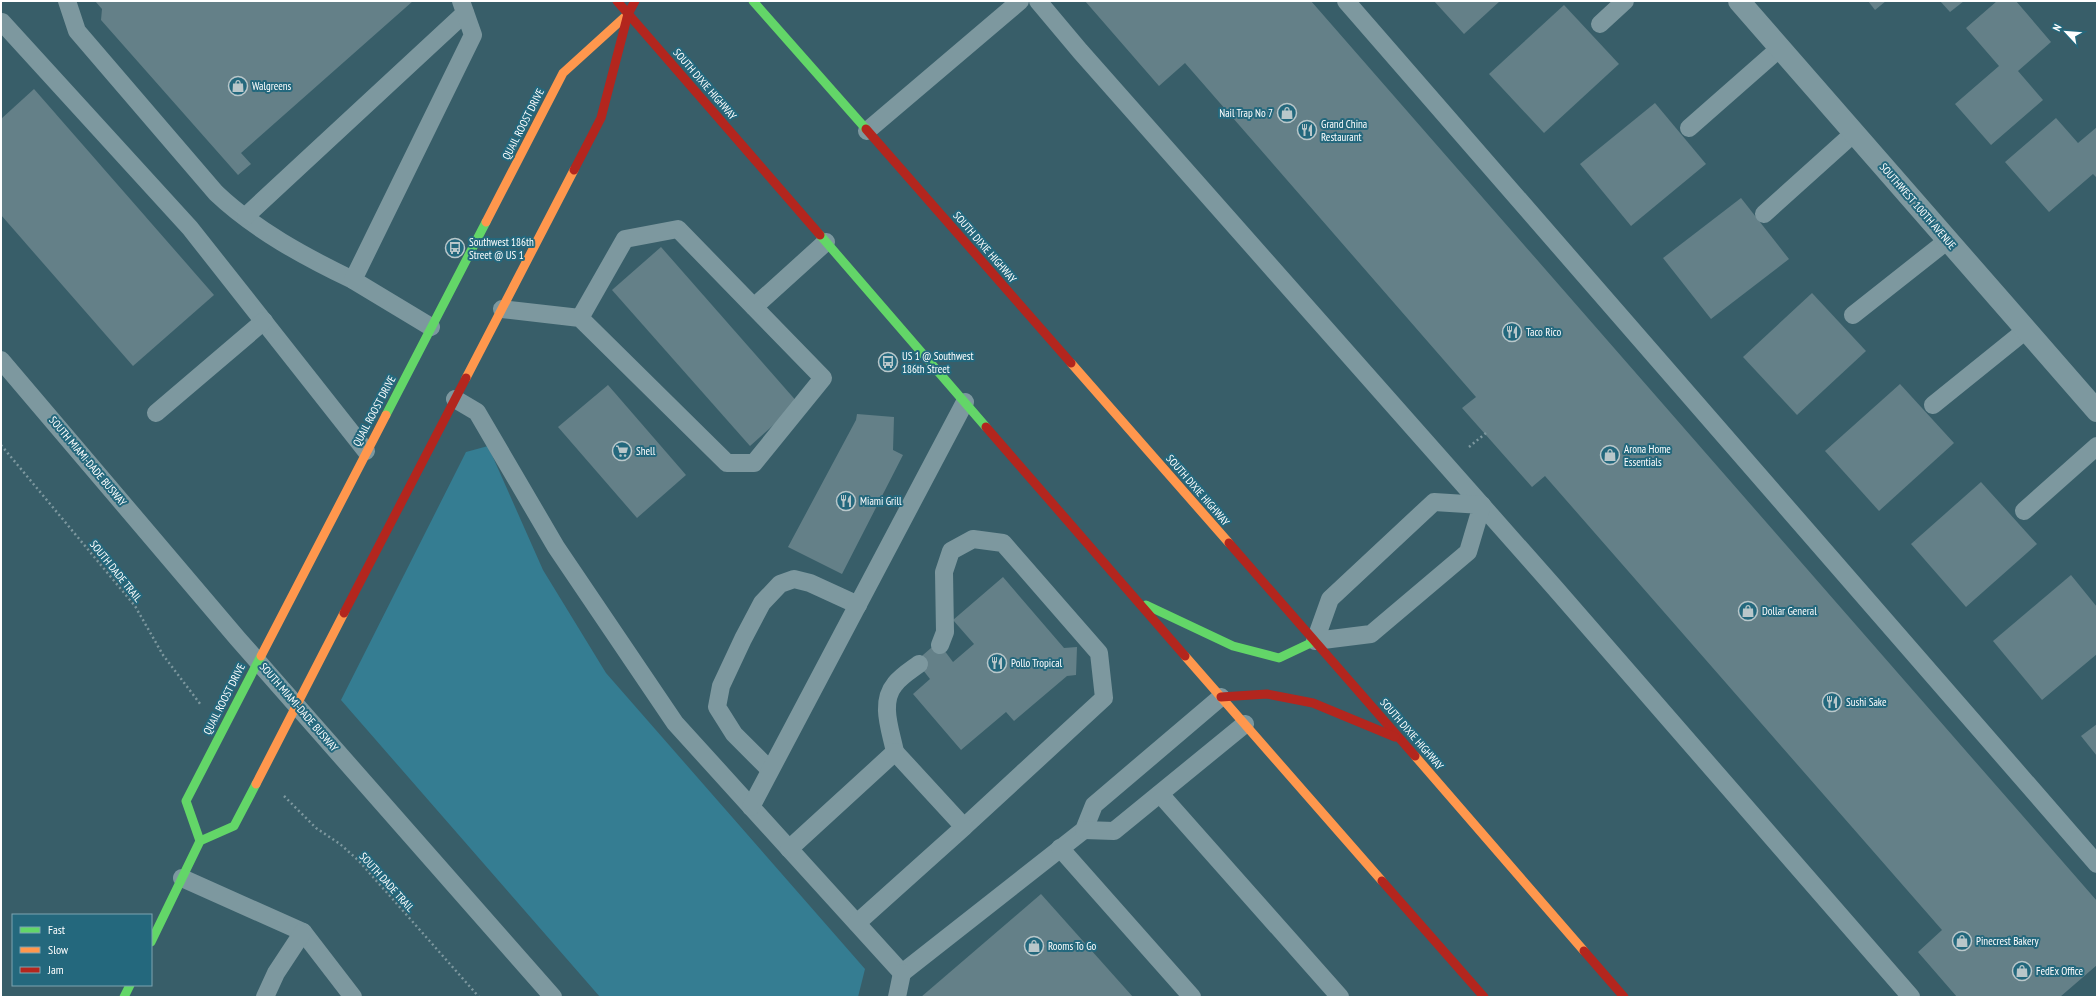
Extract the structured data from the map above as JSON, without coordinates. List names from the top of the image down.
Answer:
{
  "streets": {
    "main road": ["SOUTH DIXIE HIGHWAY", "QUAIL ROOST DRIVE"],
    "street": ["SOUTHWEST 100TH AVENUE"],
    "lane": ["SOUTH MIAMI-DADE BUSWAY"],
    "path": ["SOUTH DADE TRAIL"]
  },
  "crossings": [
    ["SOUTH DIXIE HIGHWAY", "QUAIL ROOST DRIVE"],
    ["QUAIL ROOST DRIVE", "SOUTH MIAMI-DADE BUSWAY"]
  ],
  "places": {
    "shop": [
      "Walgreens",
      "Nail Trap No 7",
      "Arona Home Essentials",
      "Dollar General",
      "Pinecrest Bakery",
      "Rooms To Go",
      "FedEx Office"
    ],
    "restaurant": [
      "Grand China Restaurant",
      "Taco Rico",
      "Miami Grill",
      "Pollo Tropical",
      "Sushi Sake"
    ],
    "bus stop": ["Southwest 186th Street @ US 1", "US 1 @ Southwest 186th Street"],
    "supermarket": ["Shell"]
  },
  "legend": ["Fast", "Slow", "Jam"],
  "north": "top left"
}
